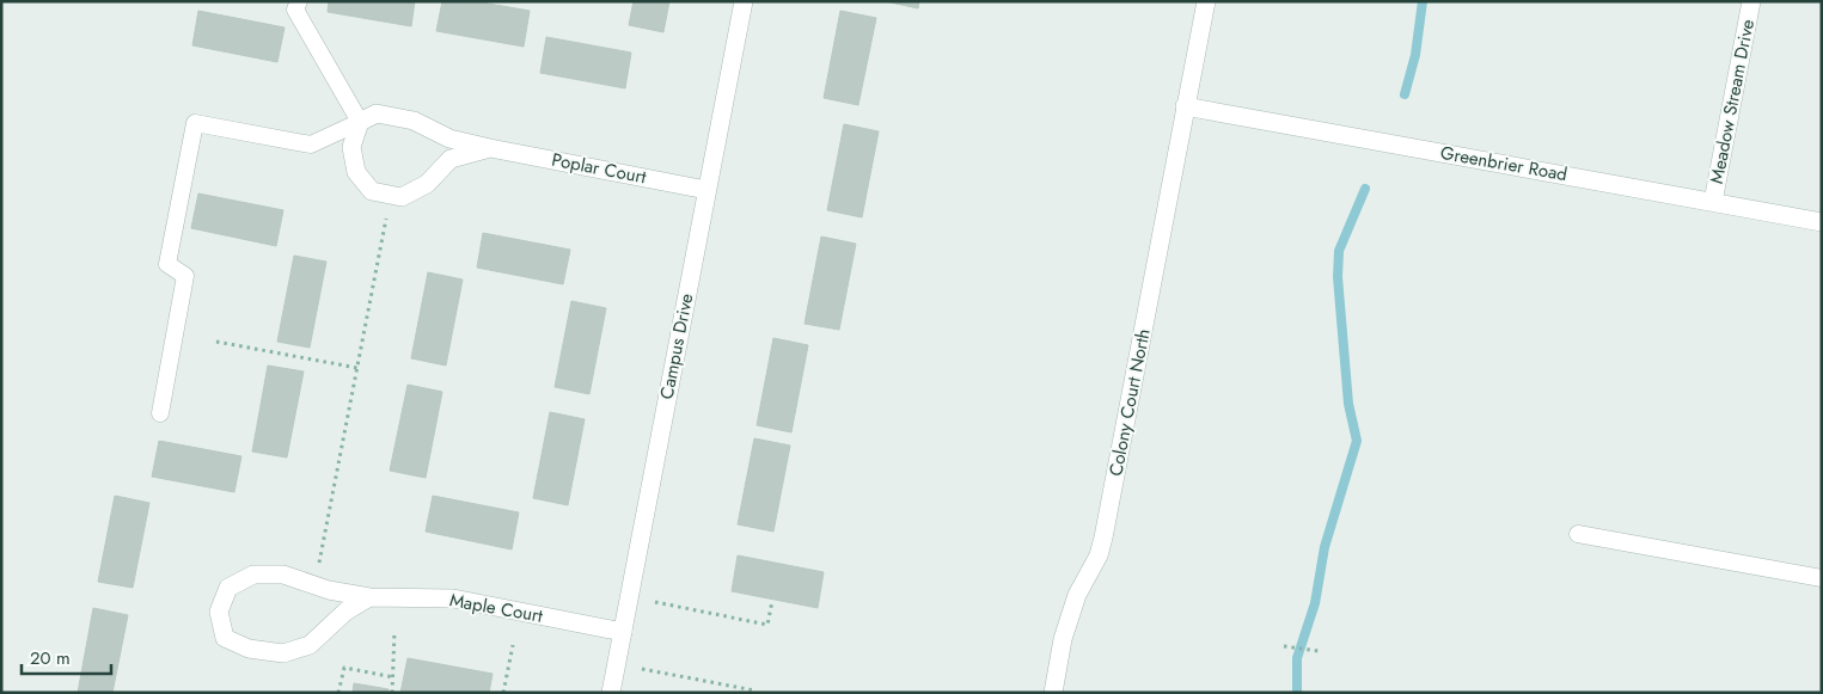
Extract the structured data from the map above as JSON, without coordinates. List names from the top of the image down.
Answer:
{
  "streets": {
    "street": [
      "Meadow Stream Drive",
      "Greenbrier Road",
      "Poplar Court",
      "Campus Drive",
      "Colony Court North",
      "Maple Court"
    ]
  },
  "crossings": [
    ["Meadow Stream Drive", "Greenbrier Road"],
    ["Greenbrier Road", "Colony Court North"],
    ["Poplar Court", "Campus Drive"],
    ["Campus Drive", "Maple Court"]
  ],
  "scale_bar": "20 m"
}
